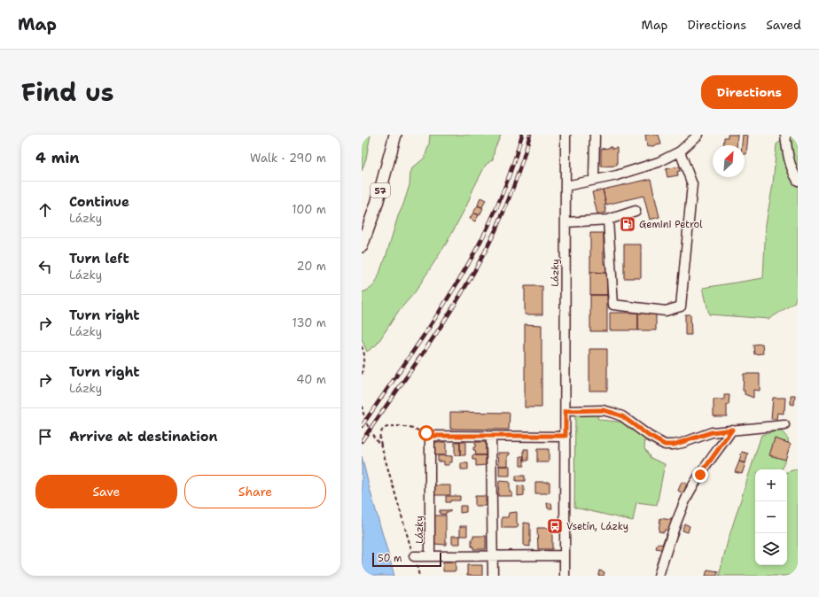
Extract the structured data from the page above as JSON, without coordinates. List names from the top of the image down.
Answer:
{
  "streets": {
    "main road": ["57"],
    "street": ["Lázky"]
  },
  "places": {
    "fuel station": ["Gemini Petrol"],
    "bus stop": ["Vsetín, Lázky"]
  },
  "scale_bar": "50 m",
  "north": "top right",
  "page": {
    "header": "Map",
    "nav": ["Map", "Directions", "Saved"],
    "title": "Find us",
    "buttons": [
      "Directions",
      ["Save", "Share"]
    ],
    "heading": ["4 min", "Walk · 290 m"],
    "list": [
      ["Continue", "Lázky", "100 m"],
      ["Turn left", "Lázky", "20 m"],
      ["Turn right", "Lázky", "130 m"],
      ["Turn right", "Lázky", "40 m"],
      "Arrive at destination"
    ],
    "map_buttons": ["+", "−"],
    "scale": "50 m"
  }
}
